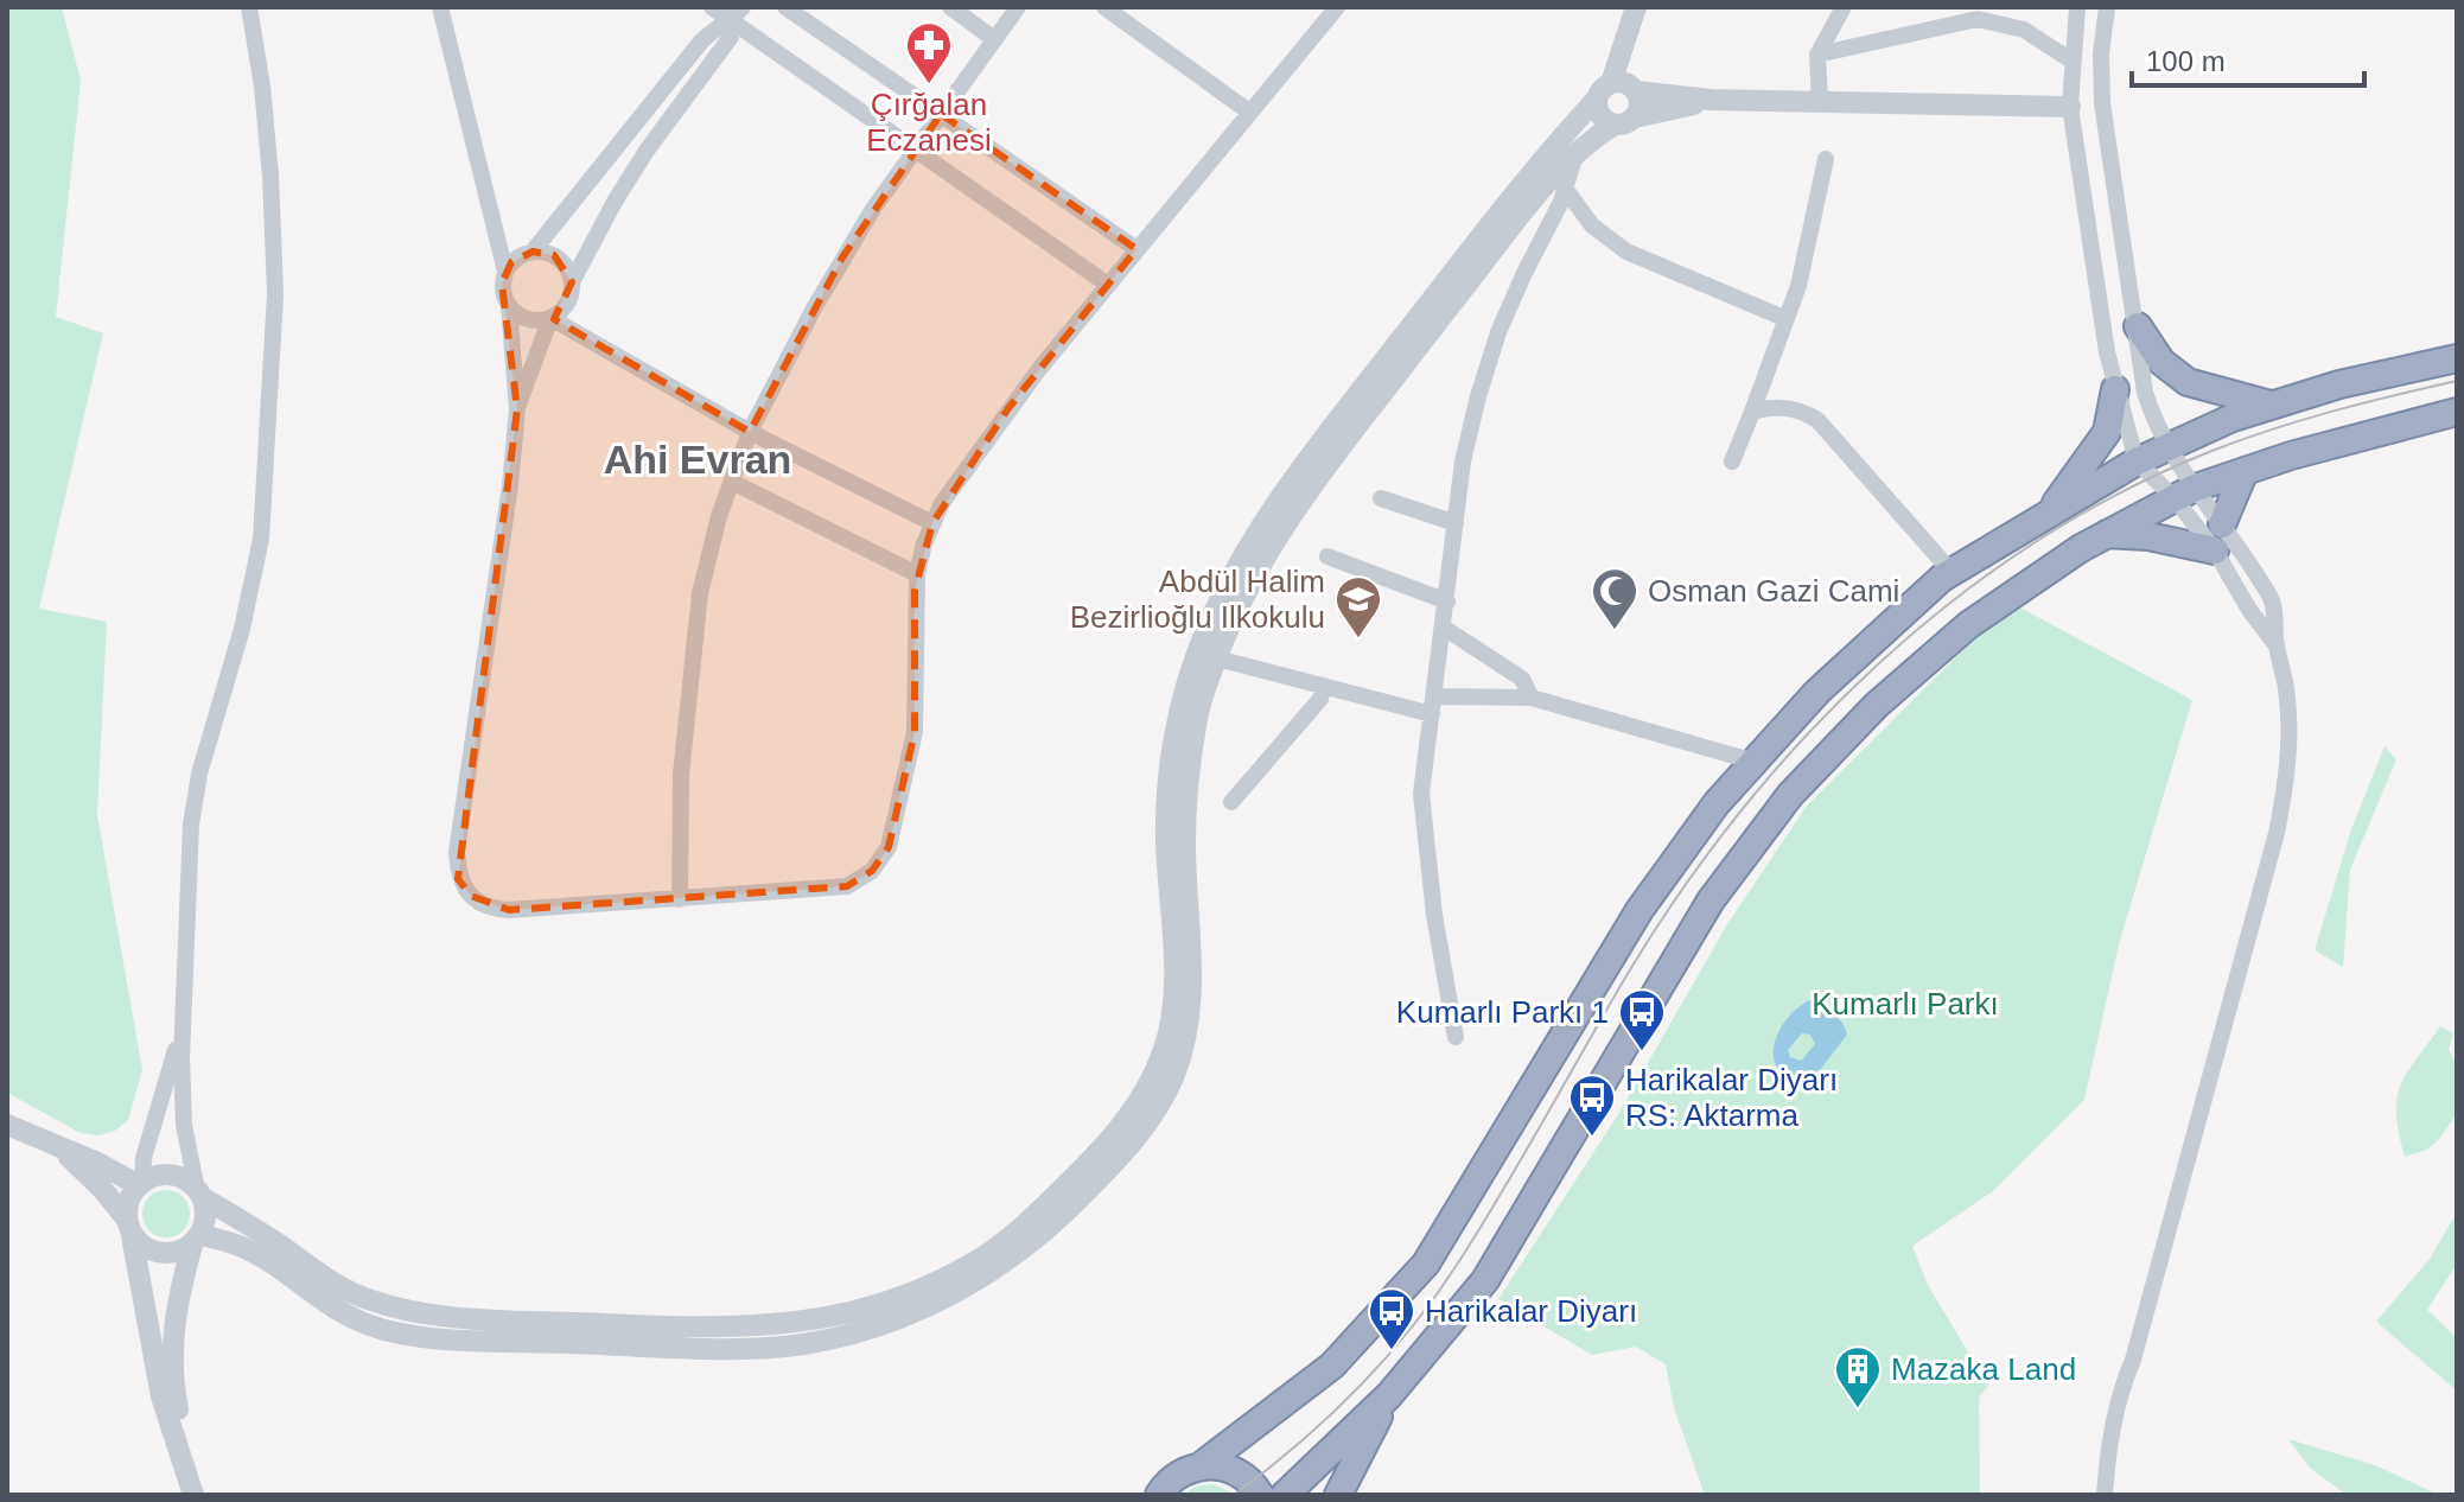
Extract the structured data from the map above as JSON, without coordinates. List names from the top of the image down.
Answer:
{
  "districts": ["Ahi Evran"],
  "parks": ["Kumarlı Parkı"],
  "places": {
    "pharmacy": ["Çırğalan Eczanesi"],
    "mosque": ["Osman Gazi Cami"],
    "school or university": ["Abdül Halim Bezirlioğlu Ilkokulu"],
    "bus stop": ["Kumarlı Parkı 1", "Harikalar Diyarı RS: Aktarma", "Harikalar Diyarı"],
    "building": ["Mazaka Land"]
  },
  "scale_bar": "100 m"
}
